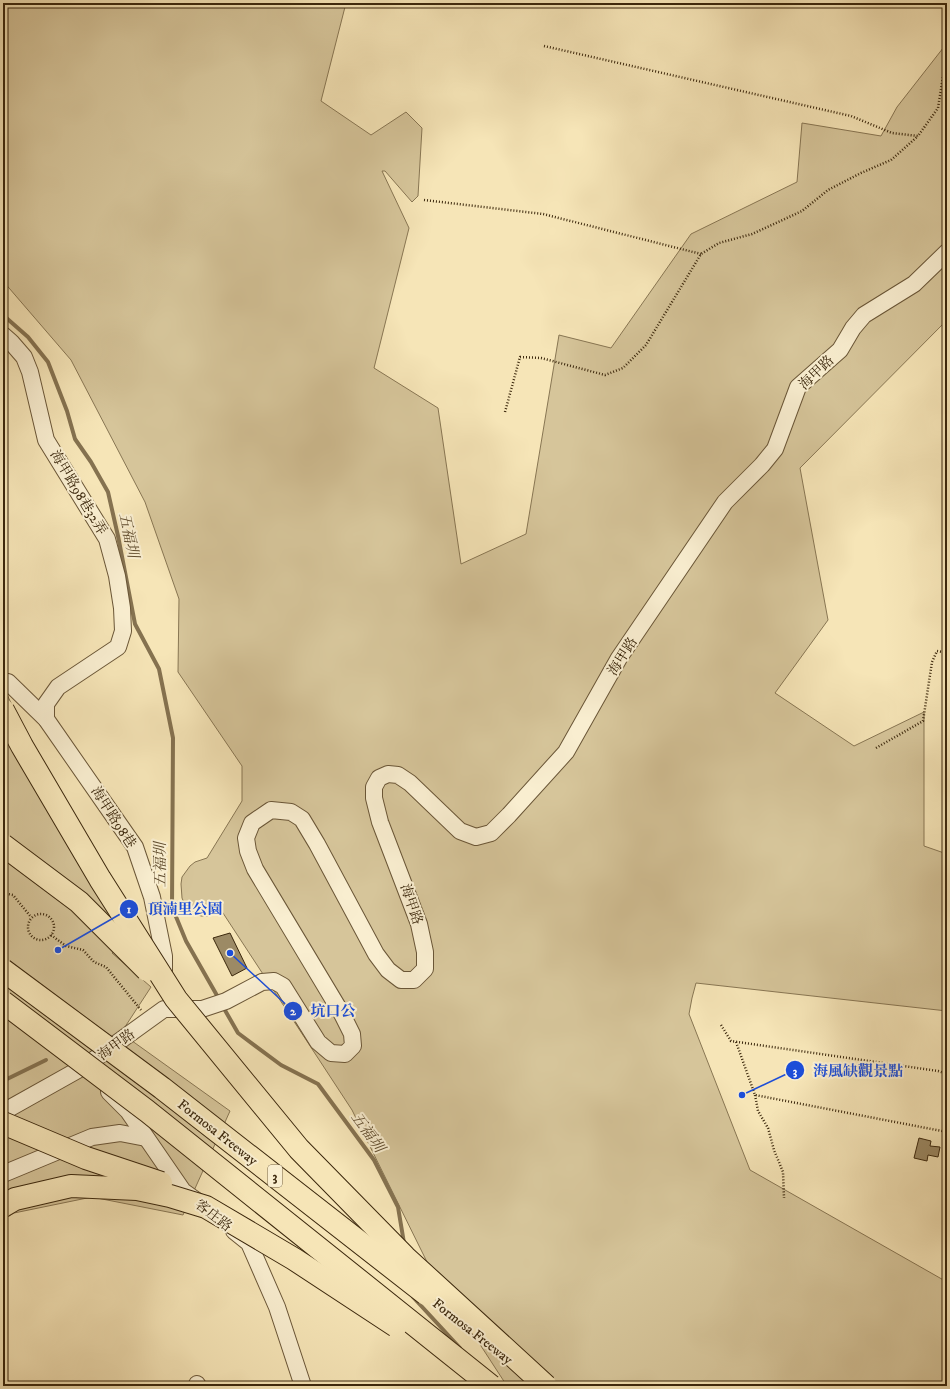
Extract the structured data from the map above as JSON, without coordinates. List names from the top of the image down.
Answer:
{
  "streets": {
    "highway": ["Formosa Freeway", "3"],
    "street": [
      "海甲路",
      "海甲路98巷32弄",
      "海甲路98巷",
      "客庄路"
    ]
  },
  "crossings": [
    ["海甲路", "海甲路98巷"],
    ["海甲路", "客庄路"],
    ["海甲路98巷32弄", "海甲路98巷"]
  ],
  "water": ["五福圳"],
  "places": ["頂湳里公園", "坑口公", "海風缺觀景點"]
}
